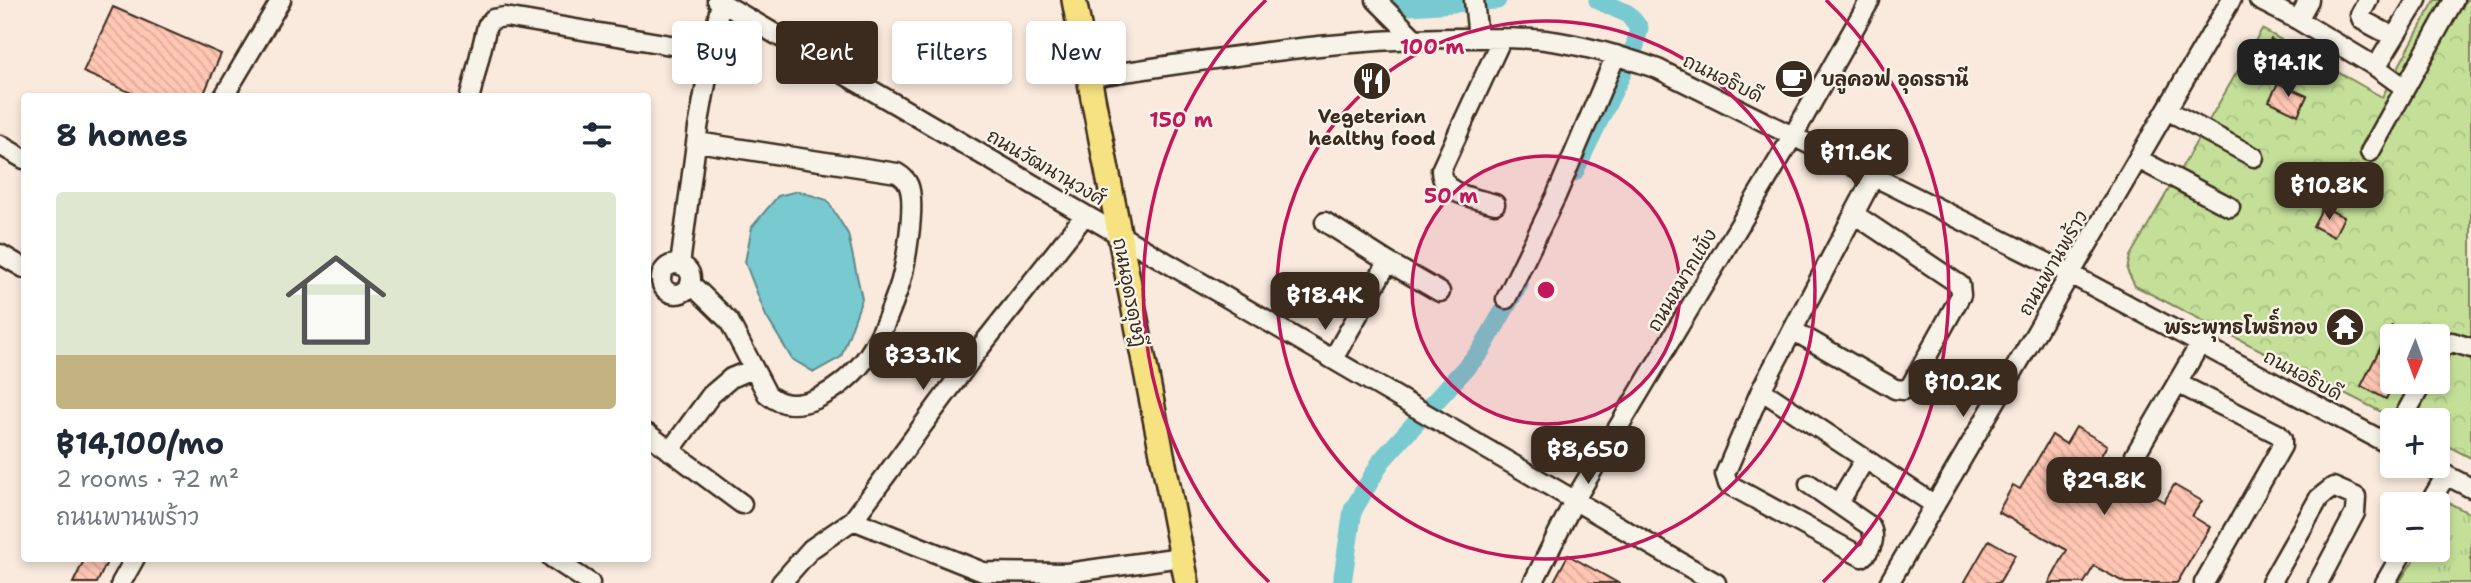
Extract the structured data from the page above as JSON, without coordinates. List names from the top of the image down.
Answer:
{
  "streets": {
    "main road": ["ถนนอุดรดุษฎี"],
    "street": [
      "ถนนอธิบดี",
      "ถนนวัฒนานุวงศ์",
      "ถนนพานพร้าว",
      "ถนนหมากแข้ง"
    ]
  },
  "crossings": [
    ["ถนนอธิบดี", "ถนนพานพร้าว"],
    ["ถนนอธิบดี", "ถนนหมากแข้ง"],
    ["ถนนวัฒนานุวงศ์", "ถนนหมากแข้ง"],
    ["ถนนวัฒนานุวงศ์", "ถนนอุดรดุษฎี"]
  ],
  "places": {
    "cafe": ["บลูคอฟ อุดรธานี"],
    "restaurant": ["Vegeterian healthy food"],
    "temple": ["พระพุทธโพธิ์ทอง"]
  },
  "north": "bottom",
  "page": {
    "chip": [
      "Buy",
      "Rent",
      "Filters",
      "New"
    ],
    "price": [
      "฿14.1K",
      "฿11.6K",
      "฿10.8K",
      "฿18.4K",
      "฿33.1K",
      "฿10.2K",
      "฿8,650",
      "฿29.8K"
    ],
    "heading": "8 homes",
    "list": [
      {
        "name": "฿14,100/mo",
        "note": "2 rooms · 72 m² · ถนนพานพร้าว"
      }
    ],
    "map_buttons": ["+", "−"]
  },
  "rings": ["100 m", "150 m", "50 m"]
}
